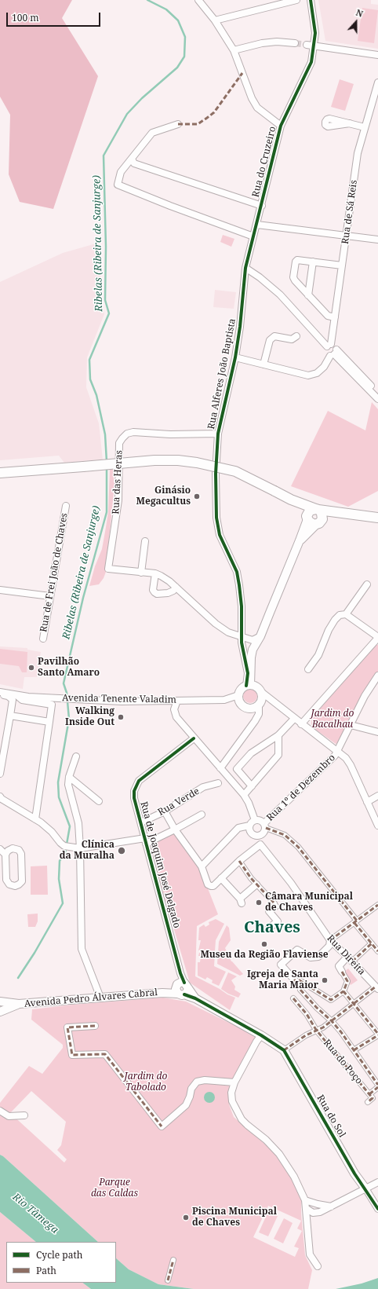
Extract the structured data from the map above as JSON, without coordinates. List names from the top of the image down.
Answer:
{
  "streets": {
    "street": [
      "Rua do Cruzeiro",
      "Rua de Sá Reis",
      "Rua Alferes João Baptista",
      "Rua das Heras",
      "Rua de Frei João de Chaves",
      "Avenida Tenente Valadim",
      "Rua 1º de Dezembro",
      "Rua Verde",
      "Rua de Joaquim José Delgado",
      "Rua Direita",
      "Avenida Pedro Álvares Cabral",
      "Rua do Poço",
      "Rua do Sol"
    ]
  },
  "crossings": [
    ["Rua do Cruzeiro", "Rua Alferes João Baptista"],
    ["Rua Alferes João Baptista", "Rua das Heras"],
    ["Rua Alferes João Baptista", "Avenida Tenente Valadim"],
    ["Rua Verde", "Rua de Joaquim José Delgado"],
    ["Rua de Joaquim José Delgado", "Avenida Pedro Álvares Cabral"]
  ],
  "districts": ["Chaves"],
  "water": ["Ribelas (Ribeira de Sanjurge)", "Rio Tâmega"],
  "parks": ["Jardim do Bacalhau", "Jardim do Tabolado", "Parque das Caldas"],
  "places": [
    "Ginásio Megacultus",
    "Pavilhão Santo Amaro",
    "Walking Inside Out",
    "Clínica da Muralha",
    "Câmara Municipal de Chaves",
    "Museu da Região Flaviense",
    "Igreja de Santa Maria Maior",
    "Piscina Municipal de Chaves"
  ],
  "legend": ["Cycle path", "Path"],
  "scale_bar": "100 m",
  "north": "top"
}
